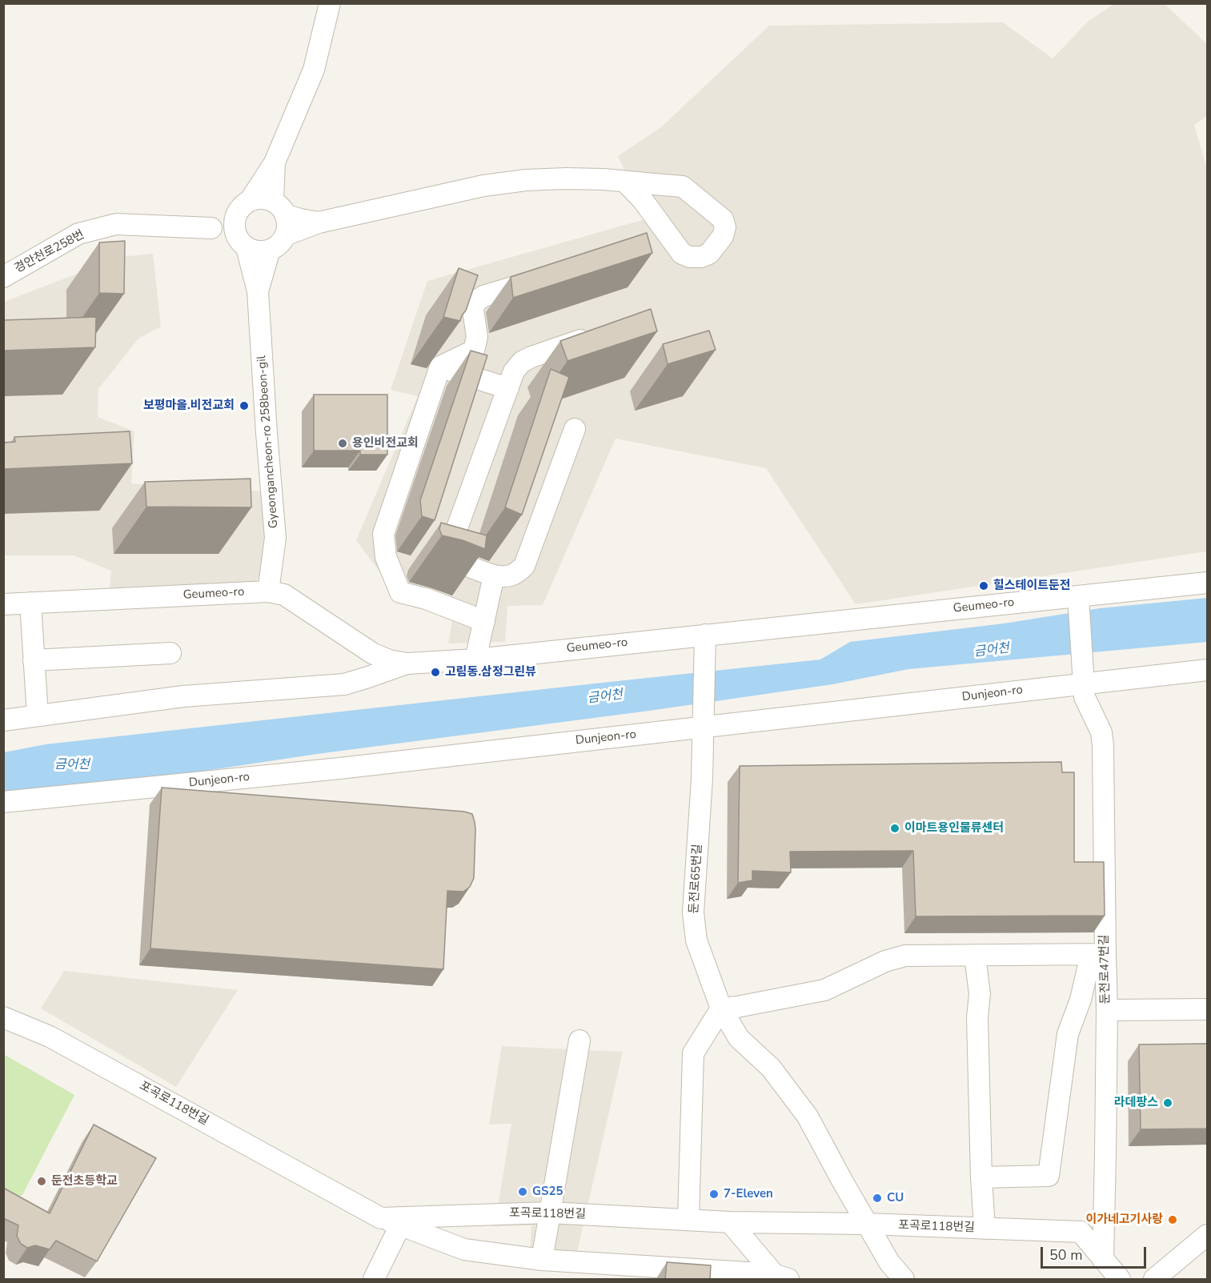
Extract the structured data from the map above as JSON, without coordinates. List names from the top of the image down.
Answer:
{
  "streets": {
    "street": [
      "경안천로258번",
      "Gyeongancheon-ro 258beon-gil",
      "Geumeo-ro",
      "Dunjeon-ro",
      "둔전로65번길",
      "둔전로47번길",
      "포곡로118번길"
    ]
  },
  "crossings": [
    ["Gyeongancheon-ro 258beon-gil", "Geumeo-ro"],
    ["Geumeo-ro", "둔전로65번길"],
    ["Geumeo-ro", "둔전로47번길"],
    ["Dunjeon-ro", "둔전로65번길"],
    ["Dunjeon-ro", "둔전로47번길"],
    ["둔전로65번길", "포곡로118번길"],
    ["둔전로47번길", "포곡로118번길"]
  ],
  "water": ["금어천"],
  "places": [
    "보평마을.비전교회",
    "용인비전교회",
    "힐스테이트둔전",
    "고림동.삼정그린뷰",
    "이마트용인물류센터",
    "라데팡스",
    "둔전초등학교",
    "GS25",
    "7-Eleven",
    "CU",
    "이가네고기사랑"
  ],
  "scale_bar": "50 m"
}
